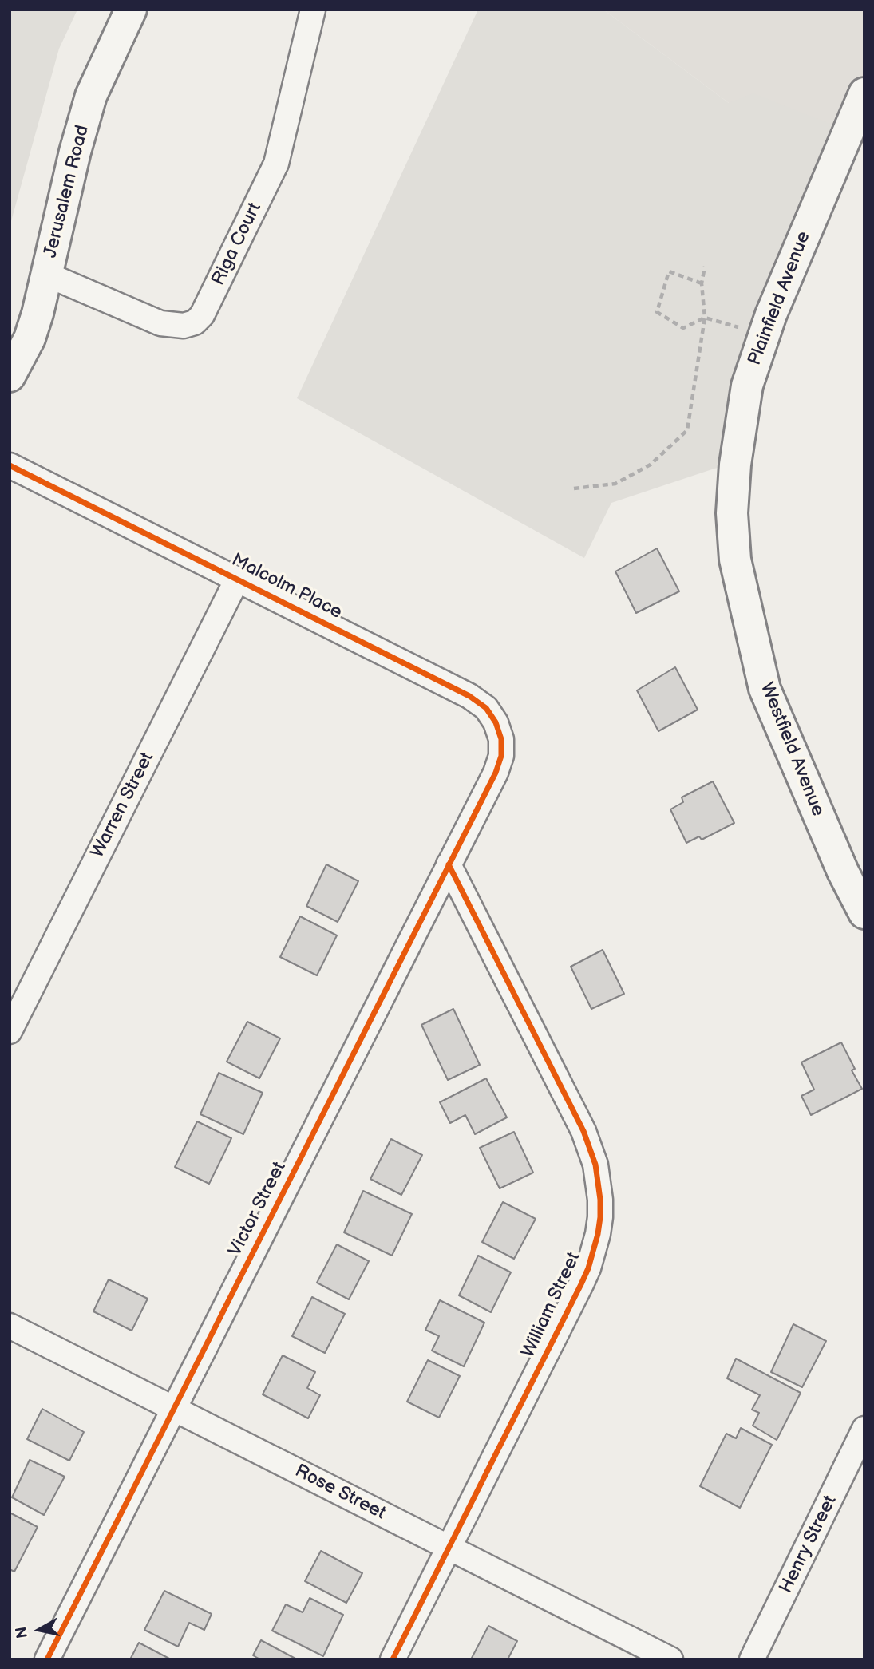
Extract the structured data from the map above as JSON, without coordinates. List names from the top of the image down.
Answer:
{
  "streets": {
    "street": [
      "Jerusalem Road",
      "Riga Court",
      "Plainfield Avenue",
      "Malcolm Place",
      "Westfield Avenue",
      "Warren Street",
      "Victor Street",
      "William Street",
      "Rose Street",
      "Henry Street"
    ]
  },
  "crossings": [
    ["Jerusalem Road", "Riga Court"],
    ["Plainfield Avenue", "Westfield Avenue"],
    ["Malcolm Place", "Warren Street"],
    ["Malcolm Place", "Victor Street"],
    ["Victor Street", "William Street"],
    ["Victor Street", "Rose Street"],
    ["William Street", "Rose Street"]
  ],
  "north": "left"
}
